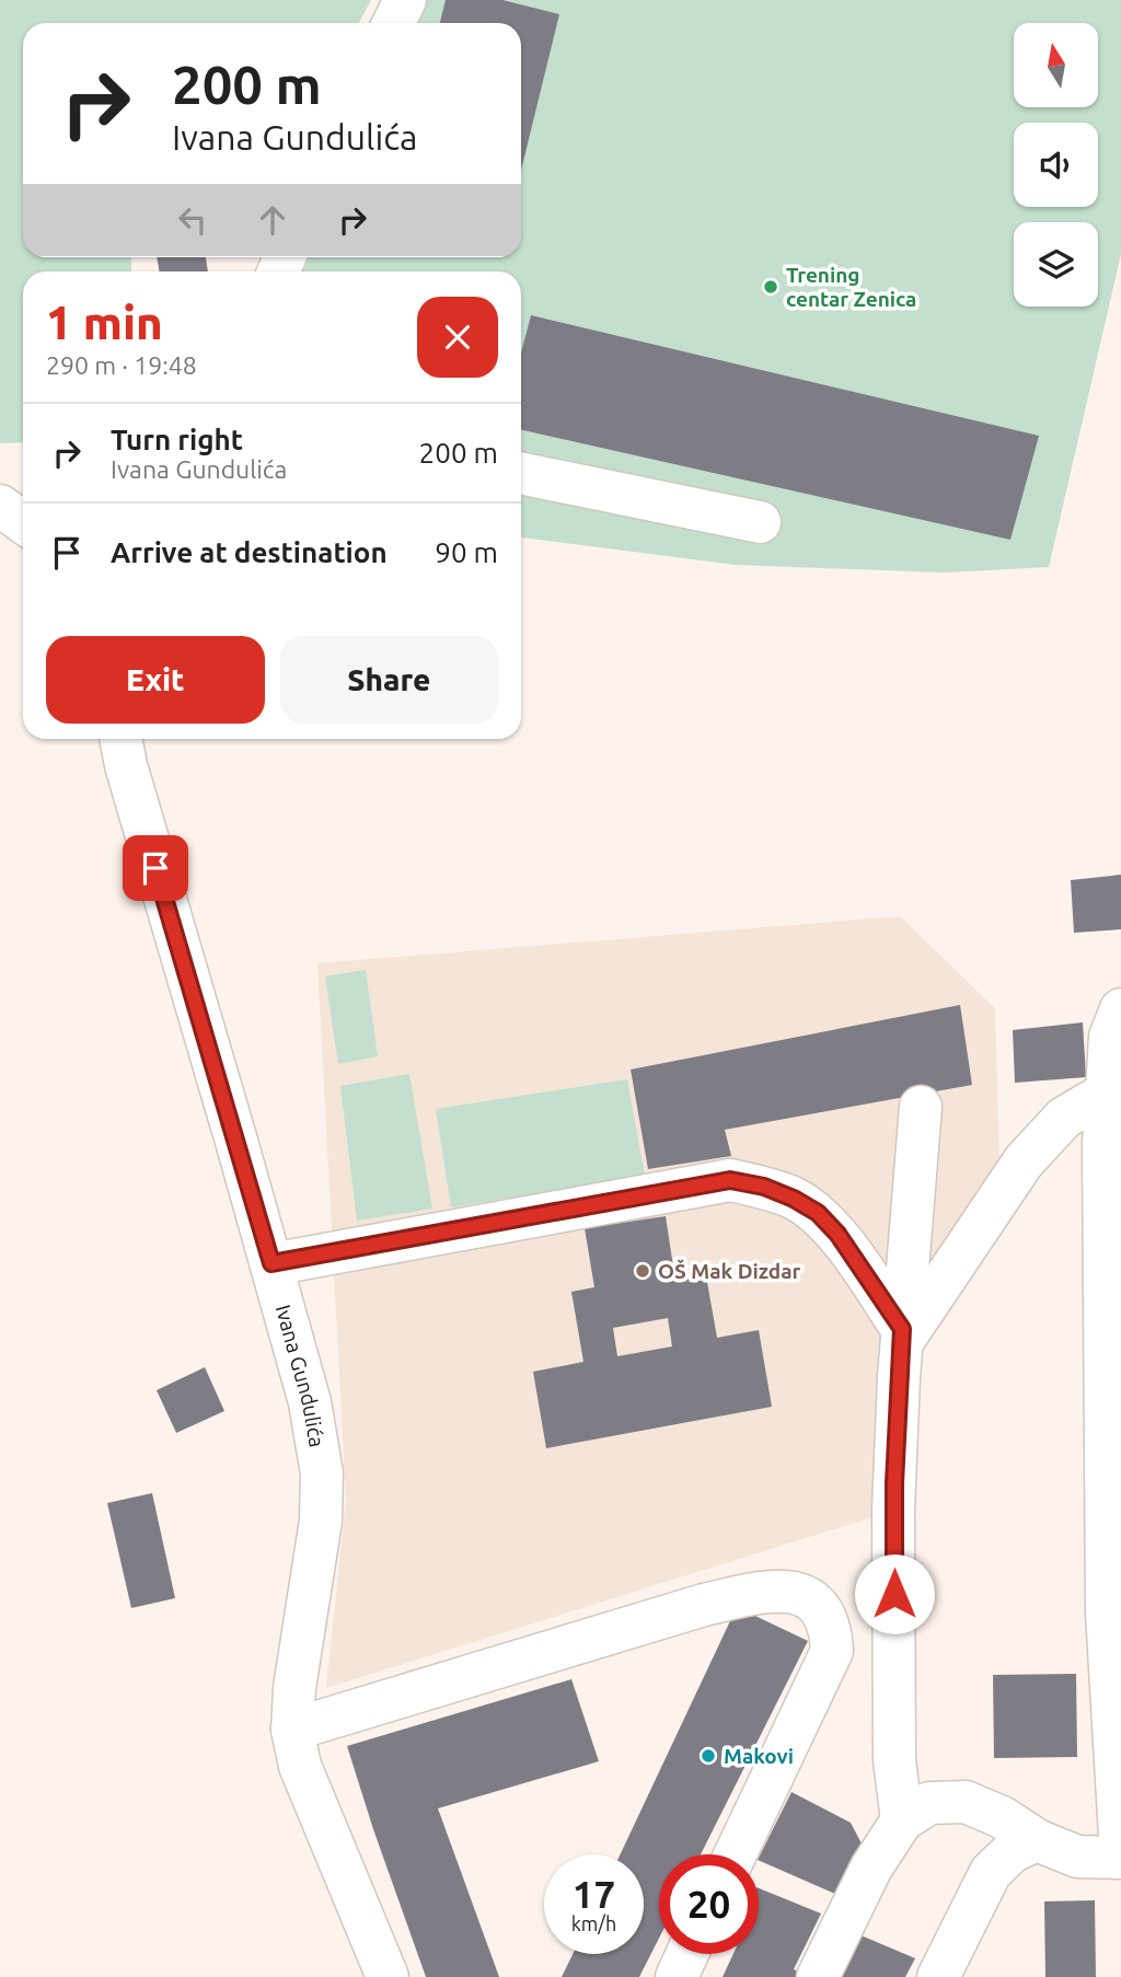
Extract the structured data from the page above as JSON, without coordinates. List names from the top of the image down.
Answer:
{
  "streets": {
    "street": ["Ivana Gundulića"]
  },
  "places": ["Trening centar Zenica", "OŠ Mak Dizdar", "Makovi"],
  "north": "top",
  "page": {
    "turn": ["200 m", "Ivana Gundulića"],
    "heading": ["1 min", "290 m · 19:48"],
    "list": [
      {
        "name": "Turn right",
        "note": "Ivana Gundulića",
        "value": "200 m"
      },
      {
        "name": "Arrive at destination",
        "value": "90 m"
      }
    ],
    "buttons": ["Exit", "Share"],
    "speed": "17 km/h",
    "limit": "20"
  }
}
